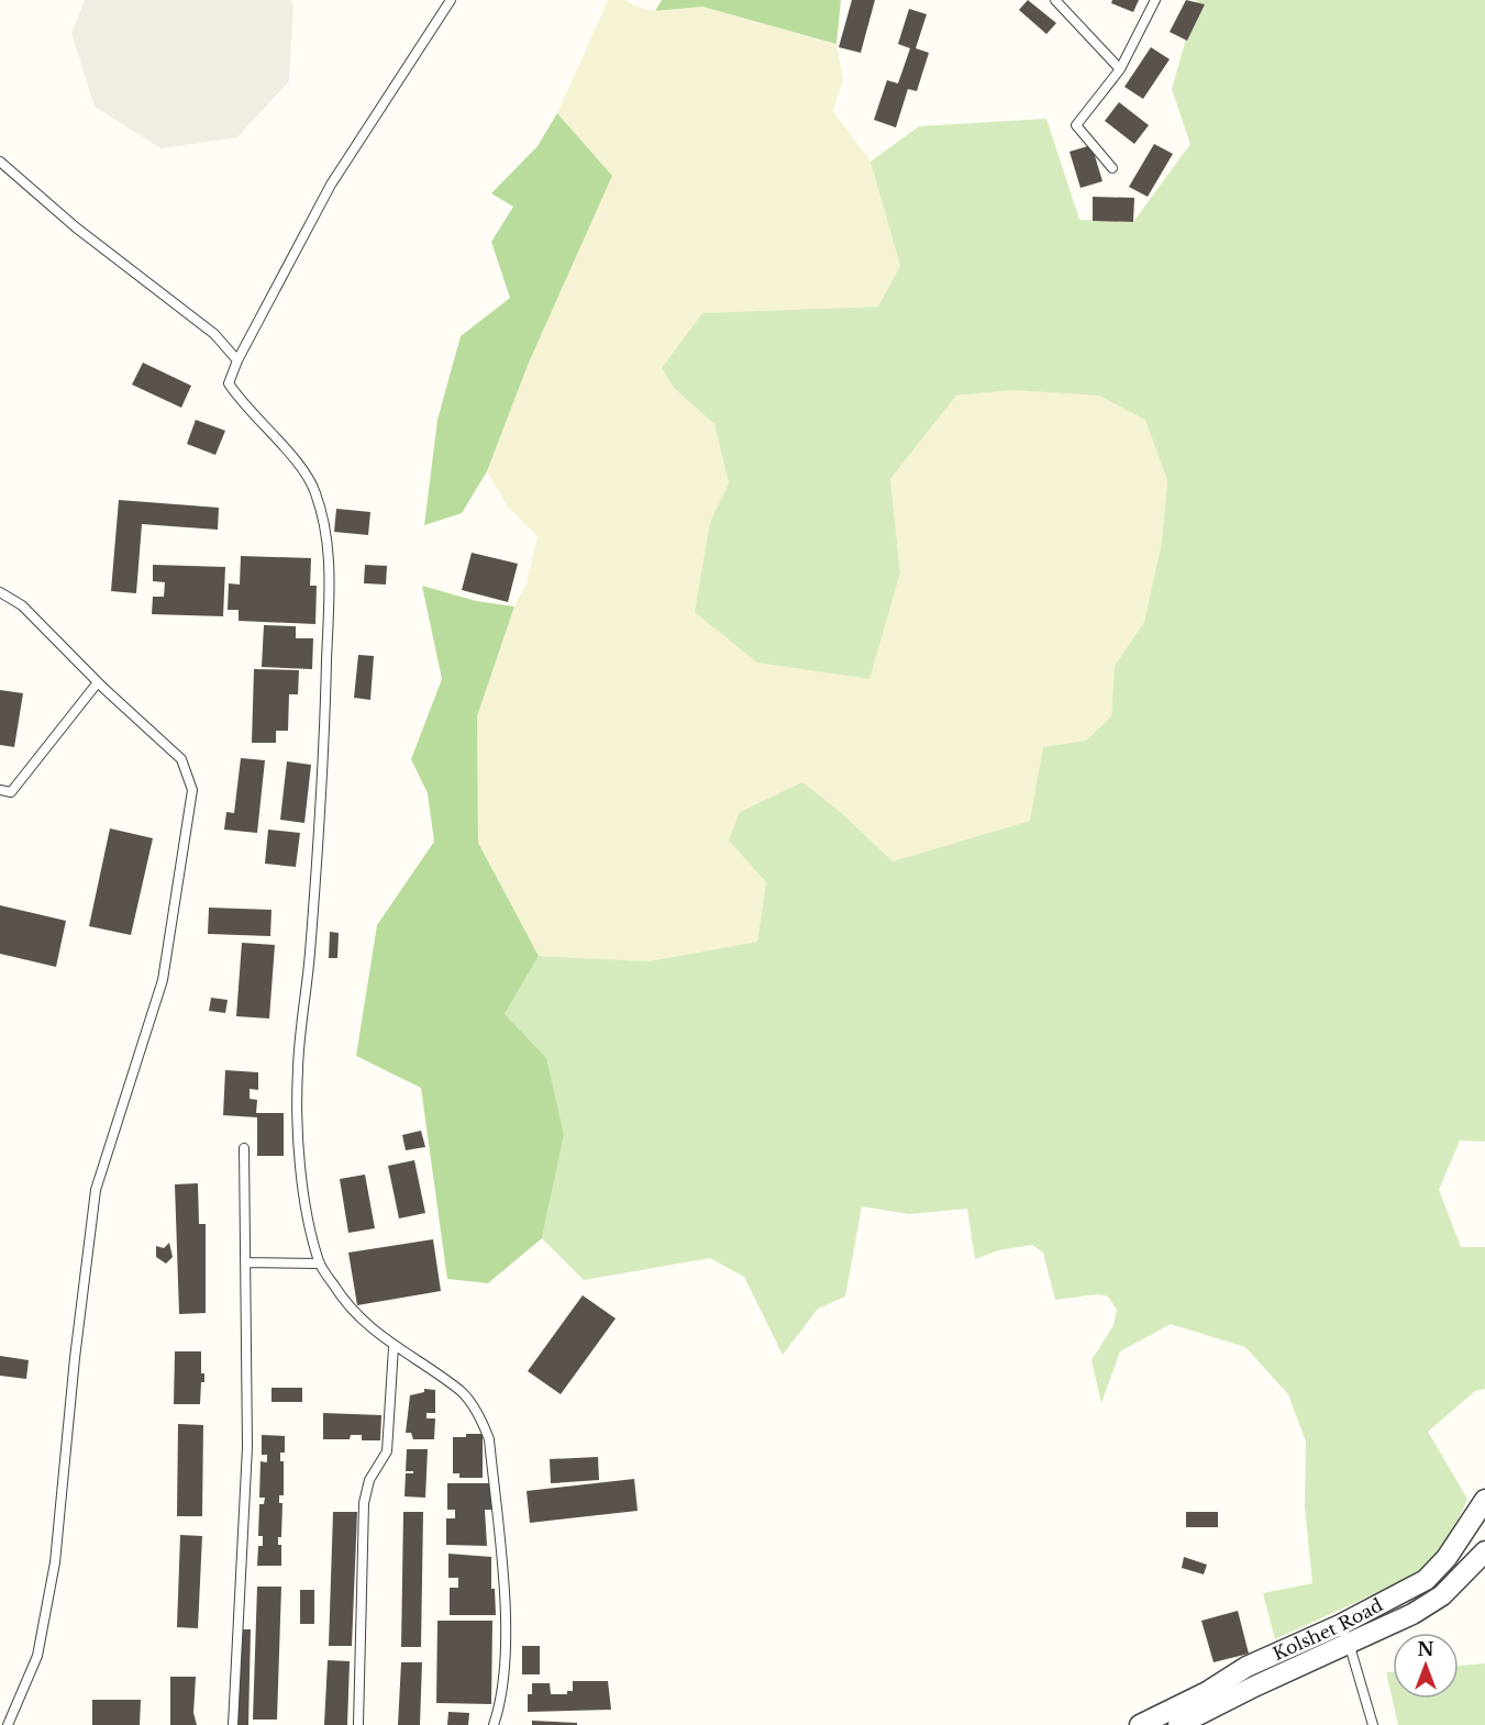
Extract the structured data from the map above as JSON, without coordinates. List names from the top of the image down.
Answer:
{
  "streets": {
    "street": ["Kolshet Road"]
  },
  "north": "top"
}
